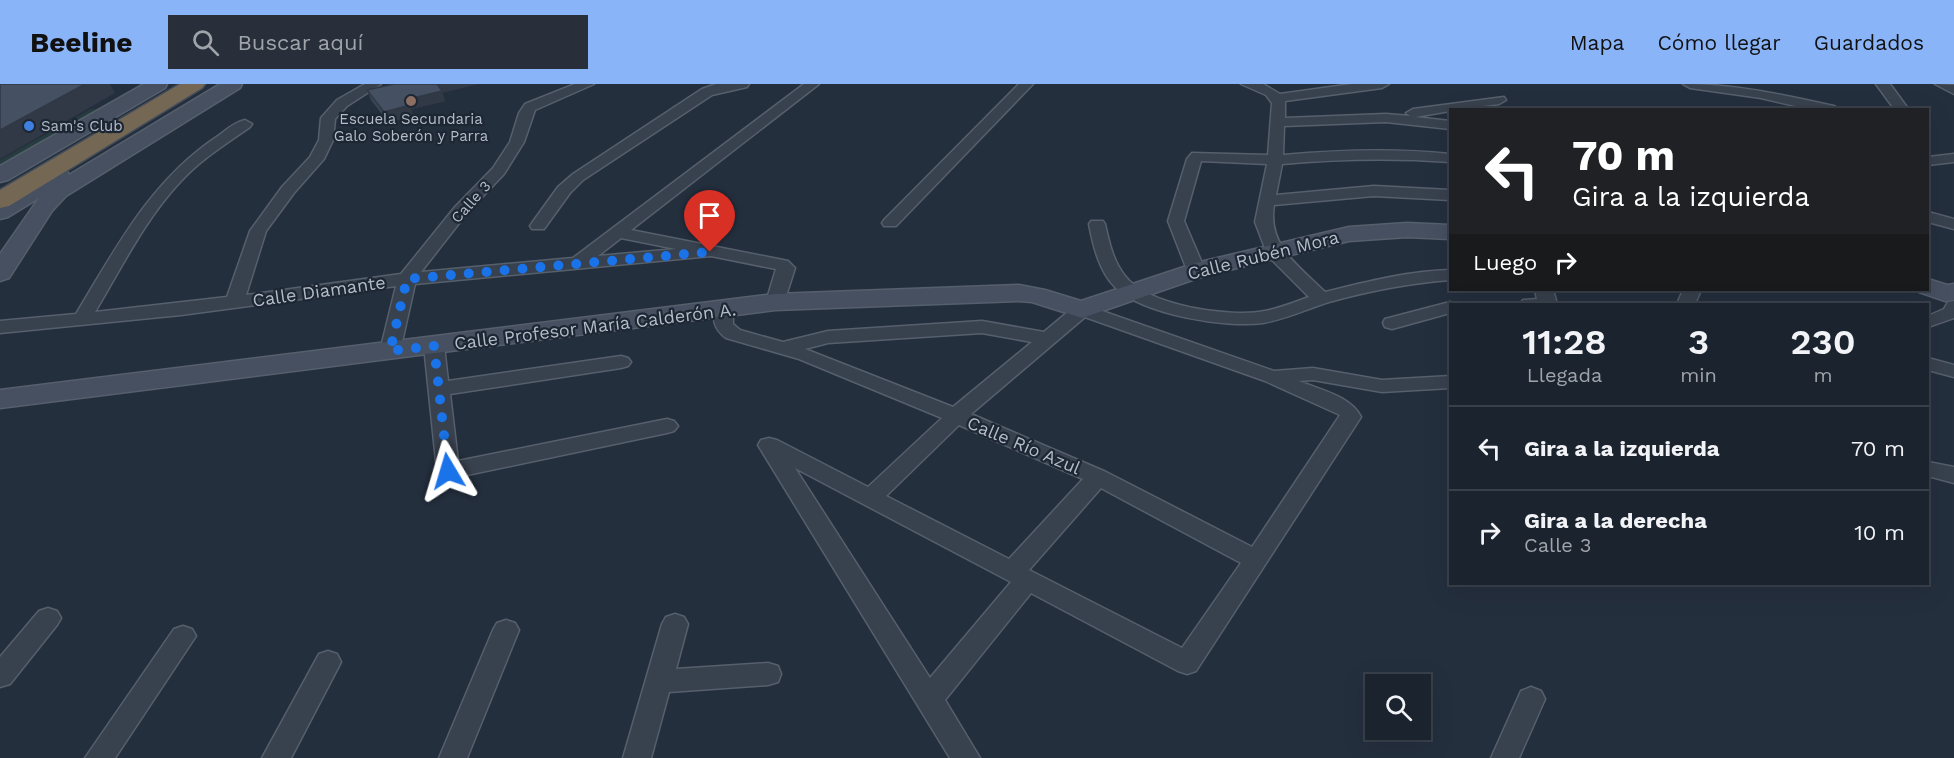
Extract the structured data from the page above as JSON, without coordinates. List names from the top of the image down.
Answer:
{
  "streets": {
    "street": [
      "Calle 3",
      "Calle Rubén Mora",
      "Calle Diamante",
      "Calle Profesor María Calderón A.",
      "Calle Río Azul"
    ]
  },
  "crossings": [
    ["Calle 3", "Calle Diamante"],
    ["Calle 3", "Calle Profesor María Calderón A."],
    ["Calle Rubén Mora", "Calle Profesor María Calderón A."],
    ["Calle Profesor María Calderón A.", "Calle Río Azul"]
  ],
  "places": ["Escuela Secundaria Galo Soberón y Parra", "Sam's Club"],
  "page": {
    "header": "Beeline",
    "search": "Buscar aquí",
    "nav": ["Mapa", "Cómo llegar", "Guardados"],
    "turn": ["70 m", "Gira a la izquierda"],
    "then": "Luego",
    "eta": [
      "11:28",
      "Llegada",
      "3",
      "min",
      "230",
      "m"
    ],
    "list": [
      {
        "name": "Gira a la izquierda",
        "value": "70 m"
      },
      {
        "name": "Gira a la derecha",
        "note": "Calle 3",
        "value": "10 m"
      }
    ]
  }
}
